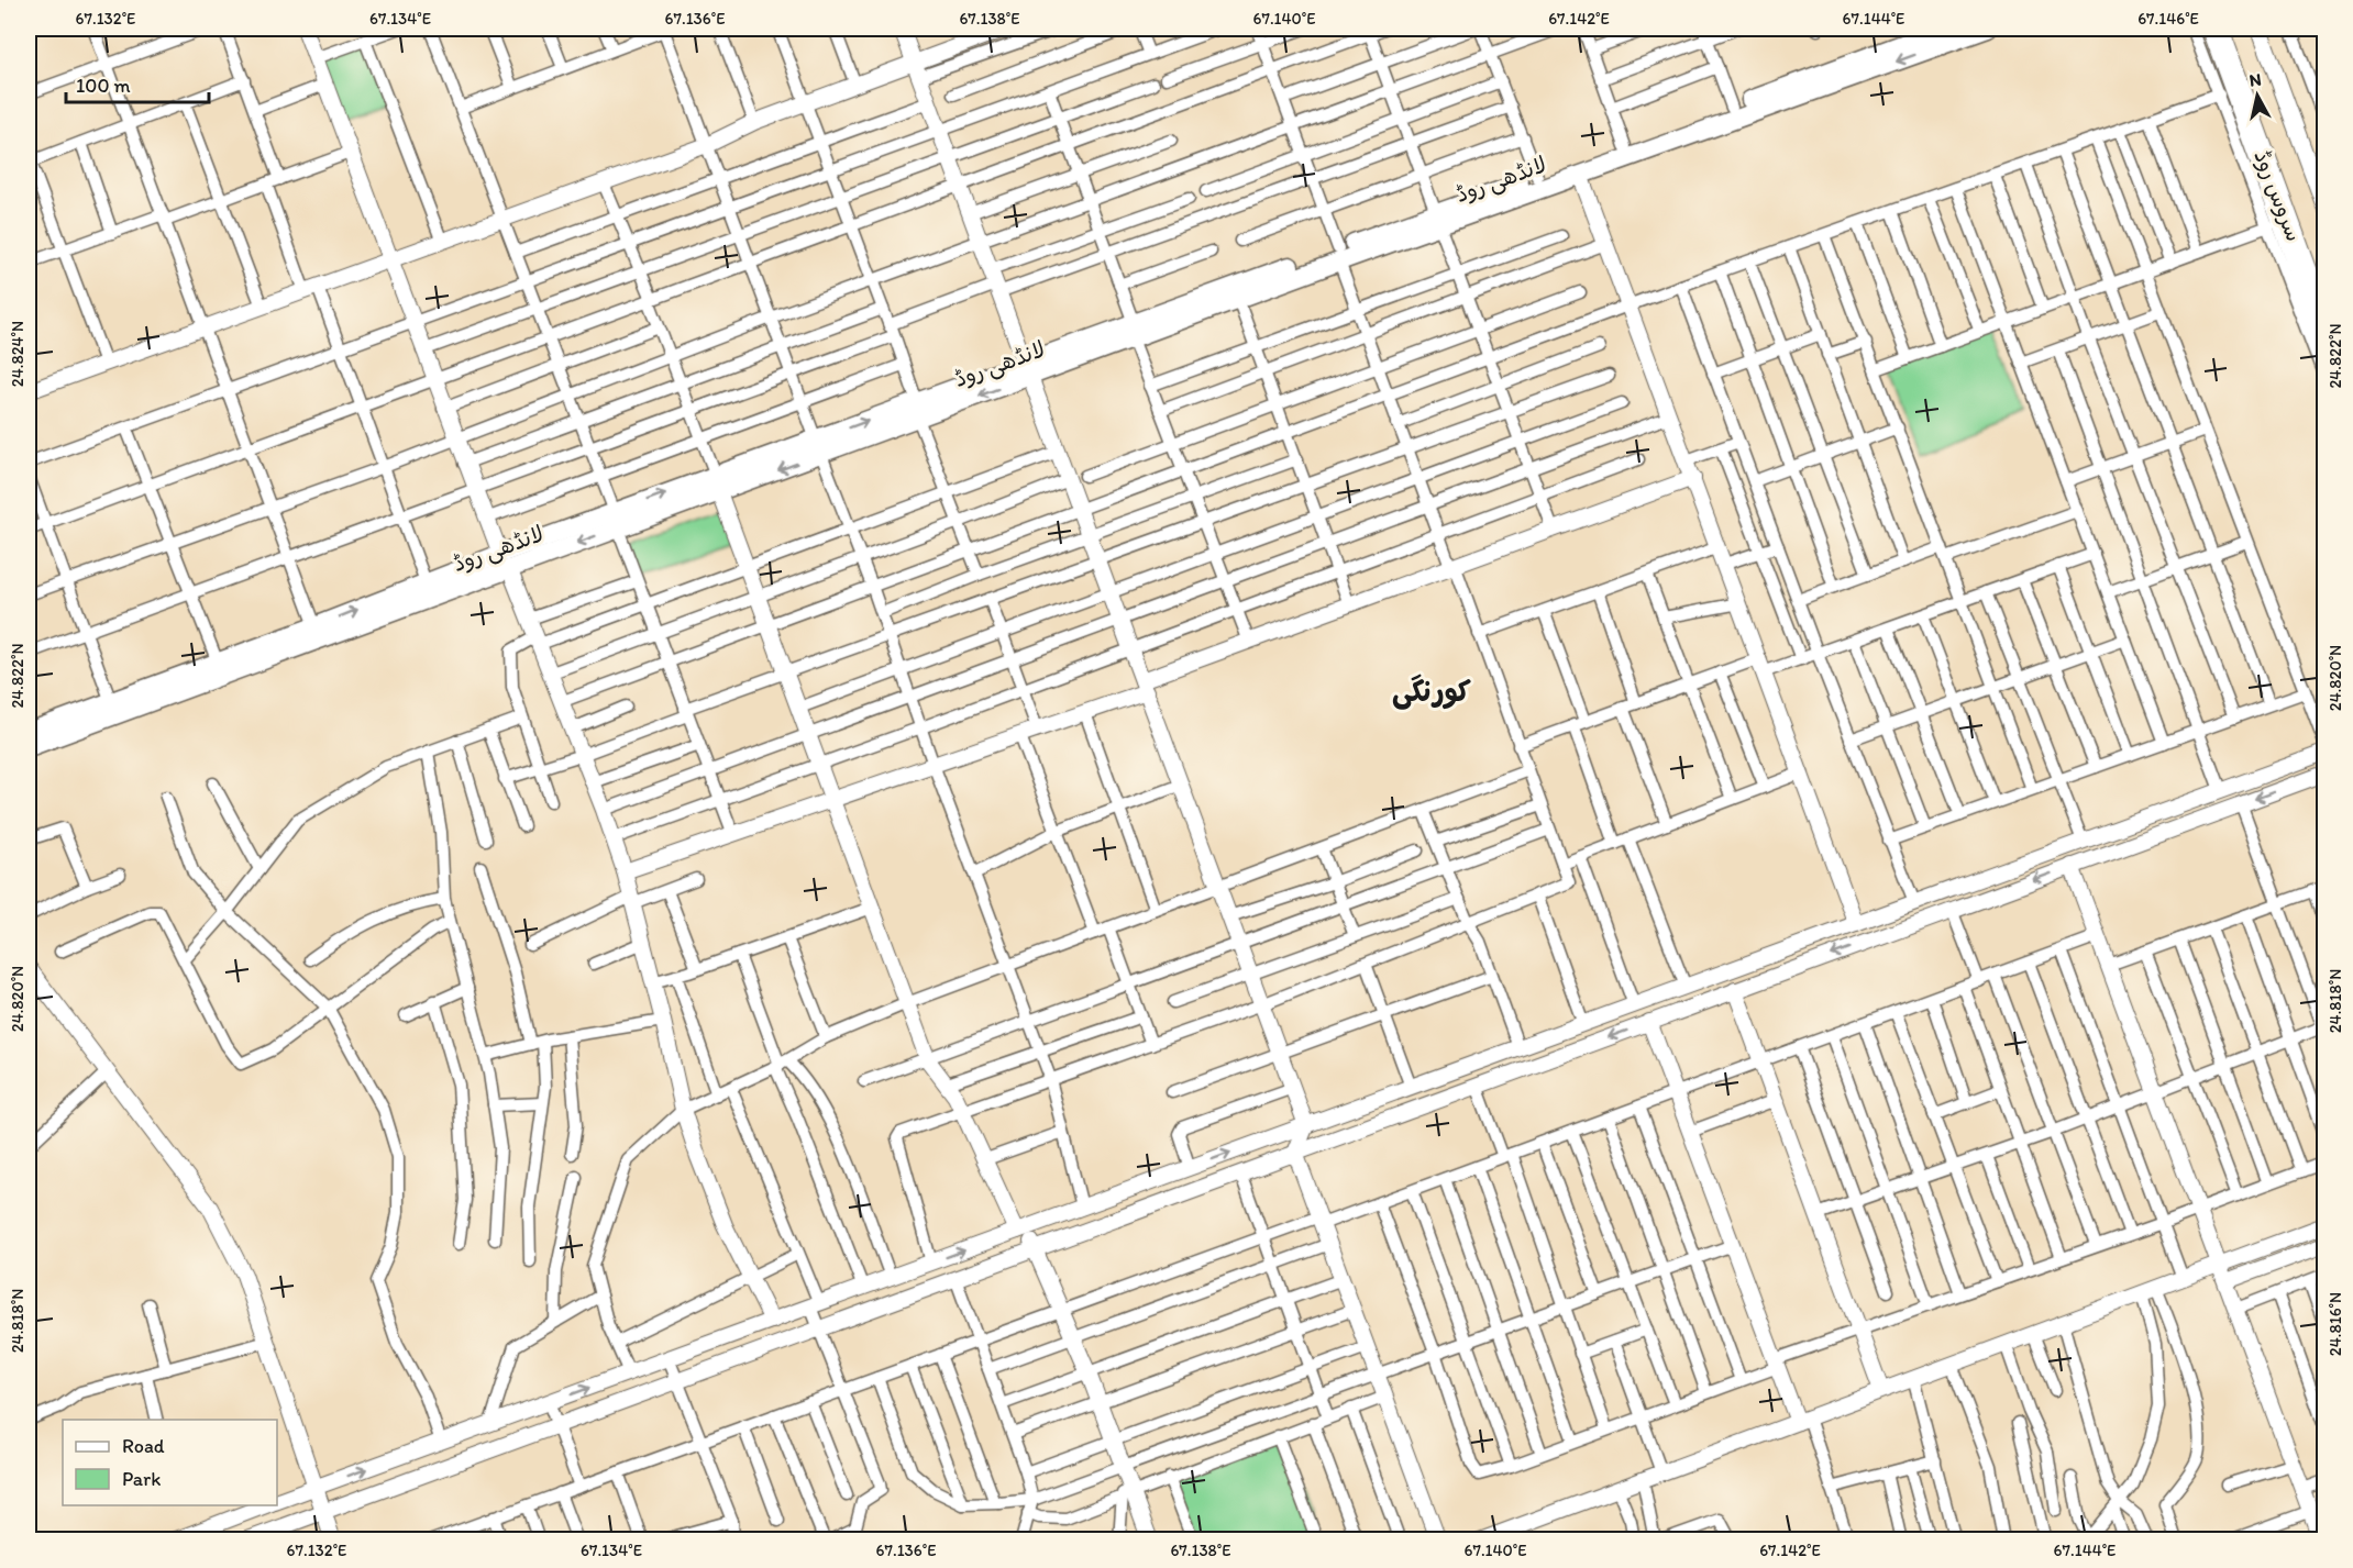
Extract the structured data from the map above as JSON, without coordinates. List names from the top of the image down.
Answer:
{
  "streets": {
    "main road": ["لانڈھی روڈ"],
    "street": ["سروس روڈ"]
  },
  "districts": ["کورنگی"],
  "legend": ["Road", "Park"],
  "scale_bar": "100 m",
  "north": "top",
  "coordinates": [
    "67.132°E",
    "67.134°E",
    "67.136°E",
    "67.138°E",
    "67.140°E",
    "67.142°E",
    "67.144°E",
    "67.146°E",
    "24.824°N",
    "24.822°N",
    "24.820°N",
    "24.818°N",
    "24.816°N"
  ]
}
